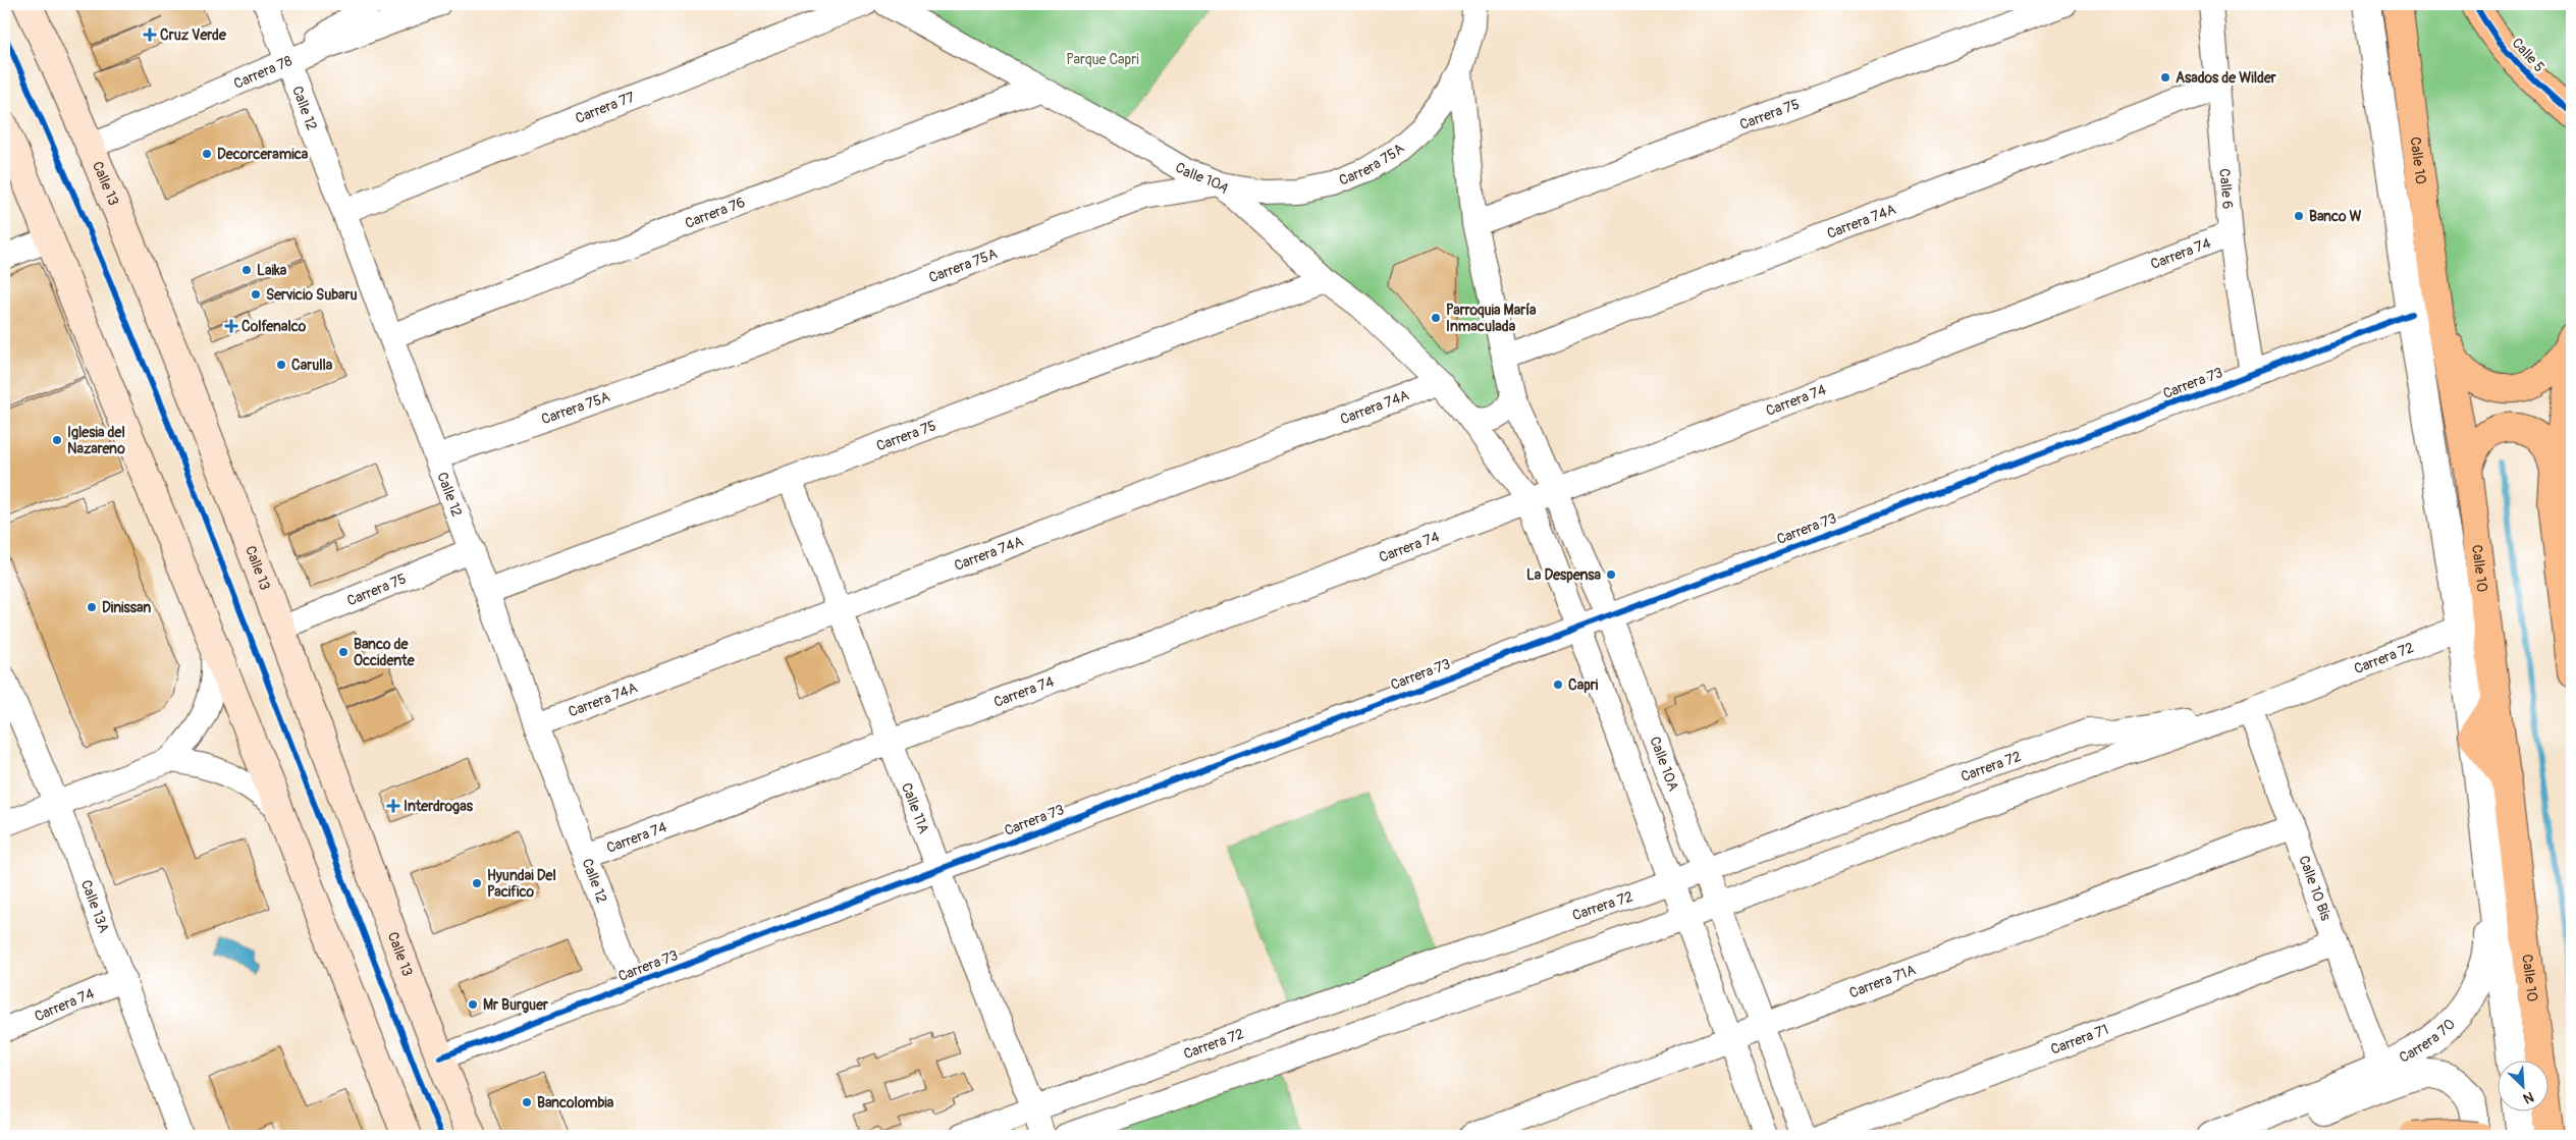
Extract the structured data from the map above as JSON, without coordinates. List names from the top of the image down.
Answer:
{
  "streets": {
    "main road": ["Calle 5", "Calle 10", "Calle 13"],
    "street": [
      "Carrera 78",
      "Carrera 77",
      "Calle 12",
      "Carrera 75",
      "Carrera 75A",
      "Calle 10A",
      "Calle 6",
      "Carrera 76",
      "Carrera 74A",
      "Carrera 74",
      "Carrera 73",
      "Carrera 72",
      "Calle 11A",
      "Calle 10 Bis",
      "Calle 13A",
      "Carrera 71A",
      "Carrera 71",
      "Carrera 70"
    ]
  },
  "crossings": [
    ["Carrera 78", "Calle 12"],
    ["Carrera 78", "Calle 13"],
    ["Carrera 77", "Calle 12"],
    ["Calle 12", "Carrera 75"],
    ["Calle 12", "Carrera 75A"],
    ["Calle 12", "Carrera 76"],
    ["Calle 12", "Carrera 74A"],
    ["Calle 12", "Carrera 74"],
    ["Calle 12", "Carrera 73"],
    ["Carrera 75", "Calle 10A"],
    ["Carrera 75", "Calle 13"],
    ["Carrera 75", "Calle 11A"],
    ["Calle 10", "Carrera 73"],
    ["Calle 10", "Carrera 72"],
    ["Calle 10", "Carrera 70"],
    ["Carrera 75A", "Calle 10A"],
    ["Calle 10A", "Carrera 76"],
    ["Calle 10A", "Carrera 74A"],
    ["Calle 10A", "Carrera 74"],
    ["Calle 10A", "Carrera 73"],
    ["Calle 10A", "Carrera 72"],
    ["Calle 10A", "Carrera 71A"],
    ["Calle 13", "Carrera 73"],
    ["Calle 6", "Carrera 74A"],
    ["Calle 6", "Carrera 74"],
    ["Calle 6", "Carrera 73"],
    ["Carrera 74A", "Calle 11A"],
    ["Carrera 74", "Calle 11A"],
    ["Carrera 74", "Calle 13A"],
    ["Carrera 73", "Calle 11A"],
    ["Carrera 72", "Calle 11A"],
    ["Carrera 72", "Calle 10 Bis"],
    ["Calle 10 Bis", "Carrera 71A"],
    ["Calle 10 Bis", "Carrera 71"],
    ["Calle 10 Bis", "Carrera 70"]
  ],
  "parks": ["Parque Capri"],
  "places": {
    "health": ["Cruz Verde", "Colfenalco", "Interdrogas"],
    "other": [
      "Asados de Wilder",
      "Decorceramica",
      "Banco W",
      "Laika",
      "Servicio Subaru",
      "Parroquia María Inmaculada",
      "Carulla",
      "Iglesia del Nazareno",
      "La Despensa",
      "Dinissan",
      "Banco de Occidente",
      "Capri",
      "Hyundai Del Pacifico",
      "Mr Burguer",
      "Bancolombia"
    ]
  },
  "north": "bottom right"
}
